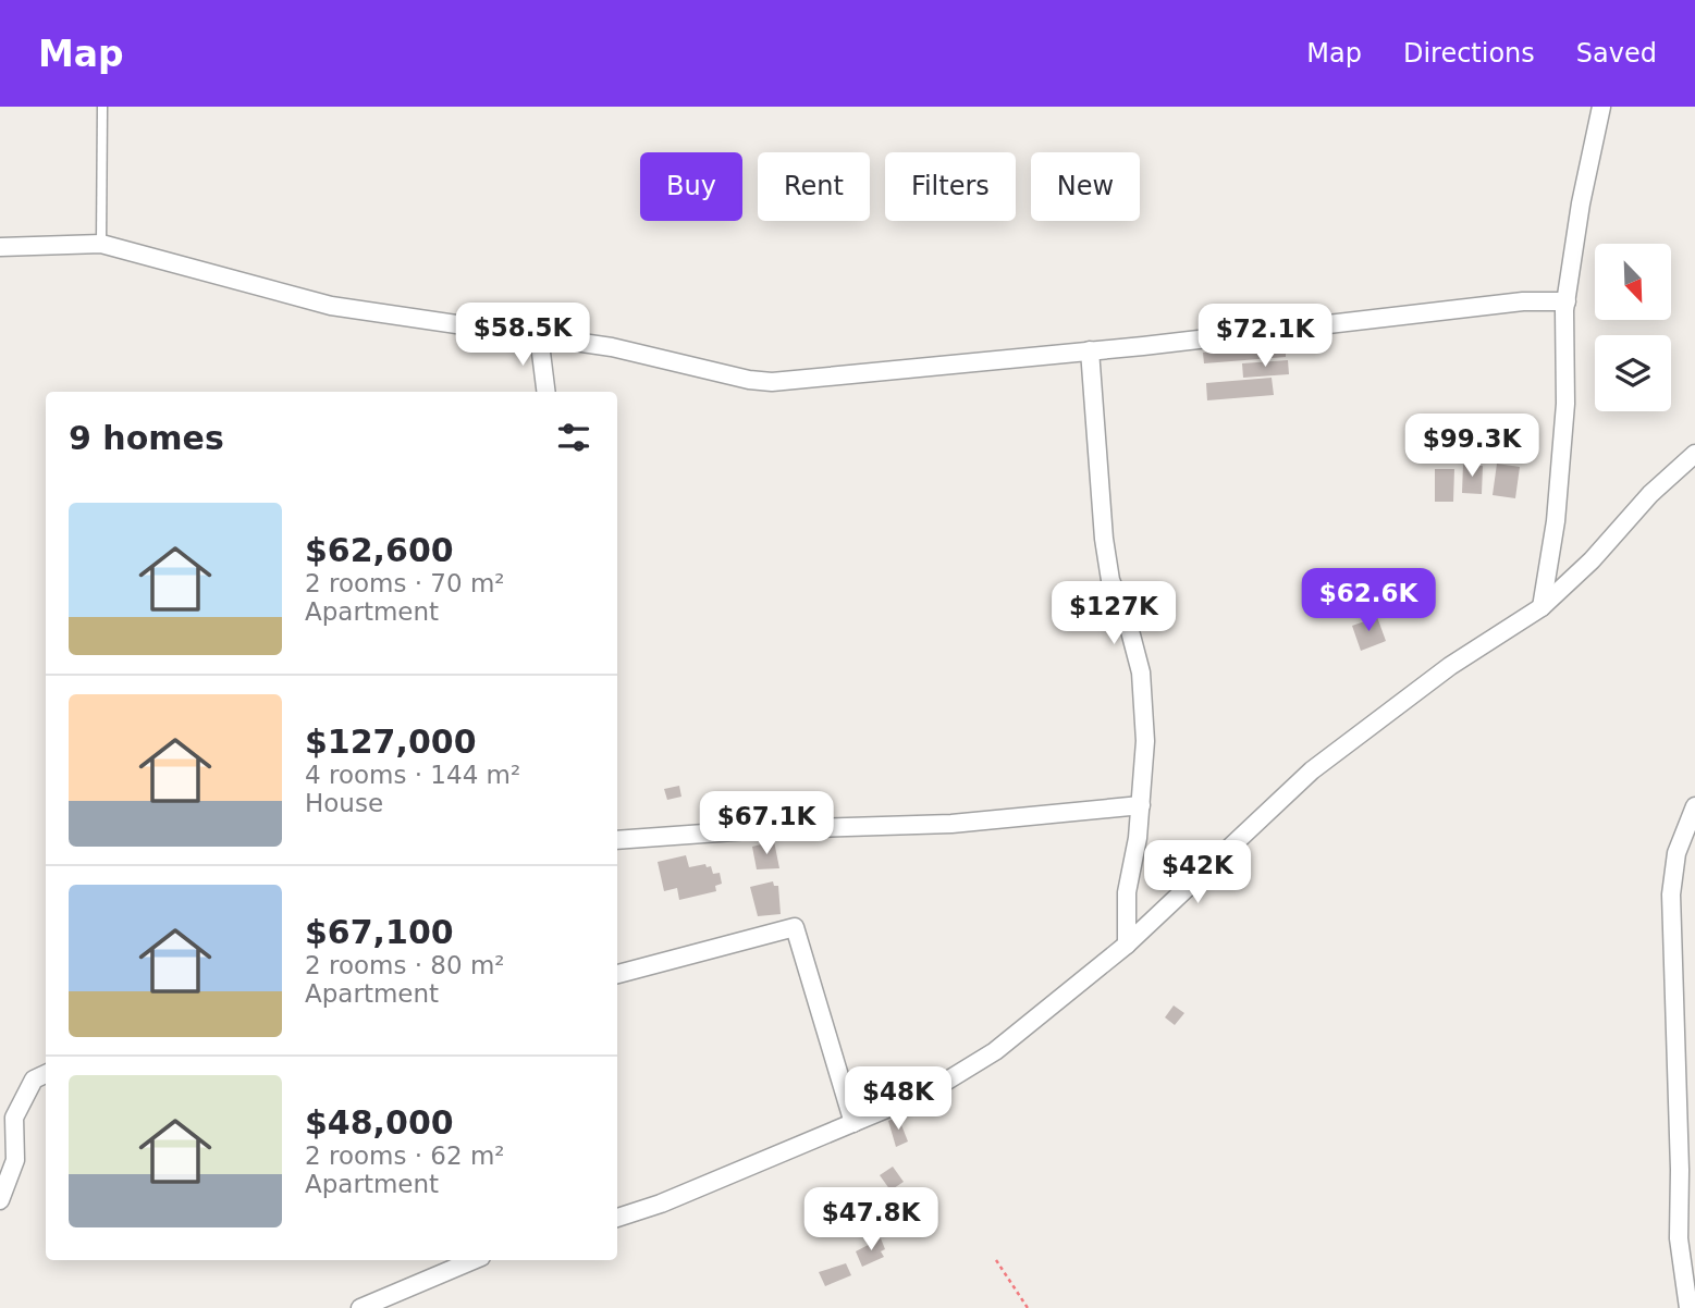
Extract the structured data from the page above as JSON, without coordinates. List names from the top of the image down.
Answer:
{
  "north": "bottom right",
  "page": {
    "header": "Map",
    "nav": ["Map", "Directions", "Saved"],
    "chip": [
      "Buy",
      "Rent",
      "Filters",
      "New"
    ],
    "price": [
      "$58.5K",
      "$72.1K",
      "$99.3K",
      "$62.6K",
      "$127K",
      "$67.1K",
      "$42K",
      "$48K",
      "$47.8K"
    ],
    "heading": "9 homes",
    "list": [
      {
        "name": "$62,600",
        "note": "2 rooms · 70 m² · Apartment"
      },
      {
        "name": "$127,000",
        "note": "4 rooms · 144 m² · House"
      },
      {
        "name": "$67,100",
        "note": "2 rooms · 80 m² · Apartment"
      },
      {
        "name": "$48,000",
        "note": "2 rooms · 62 m² · Apartment"
      }
    ]
  }
}
